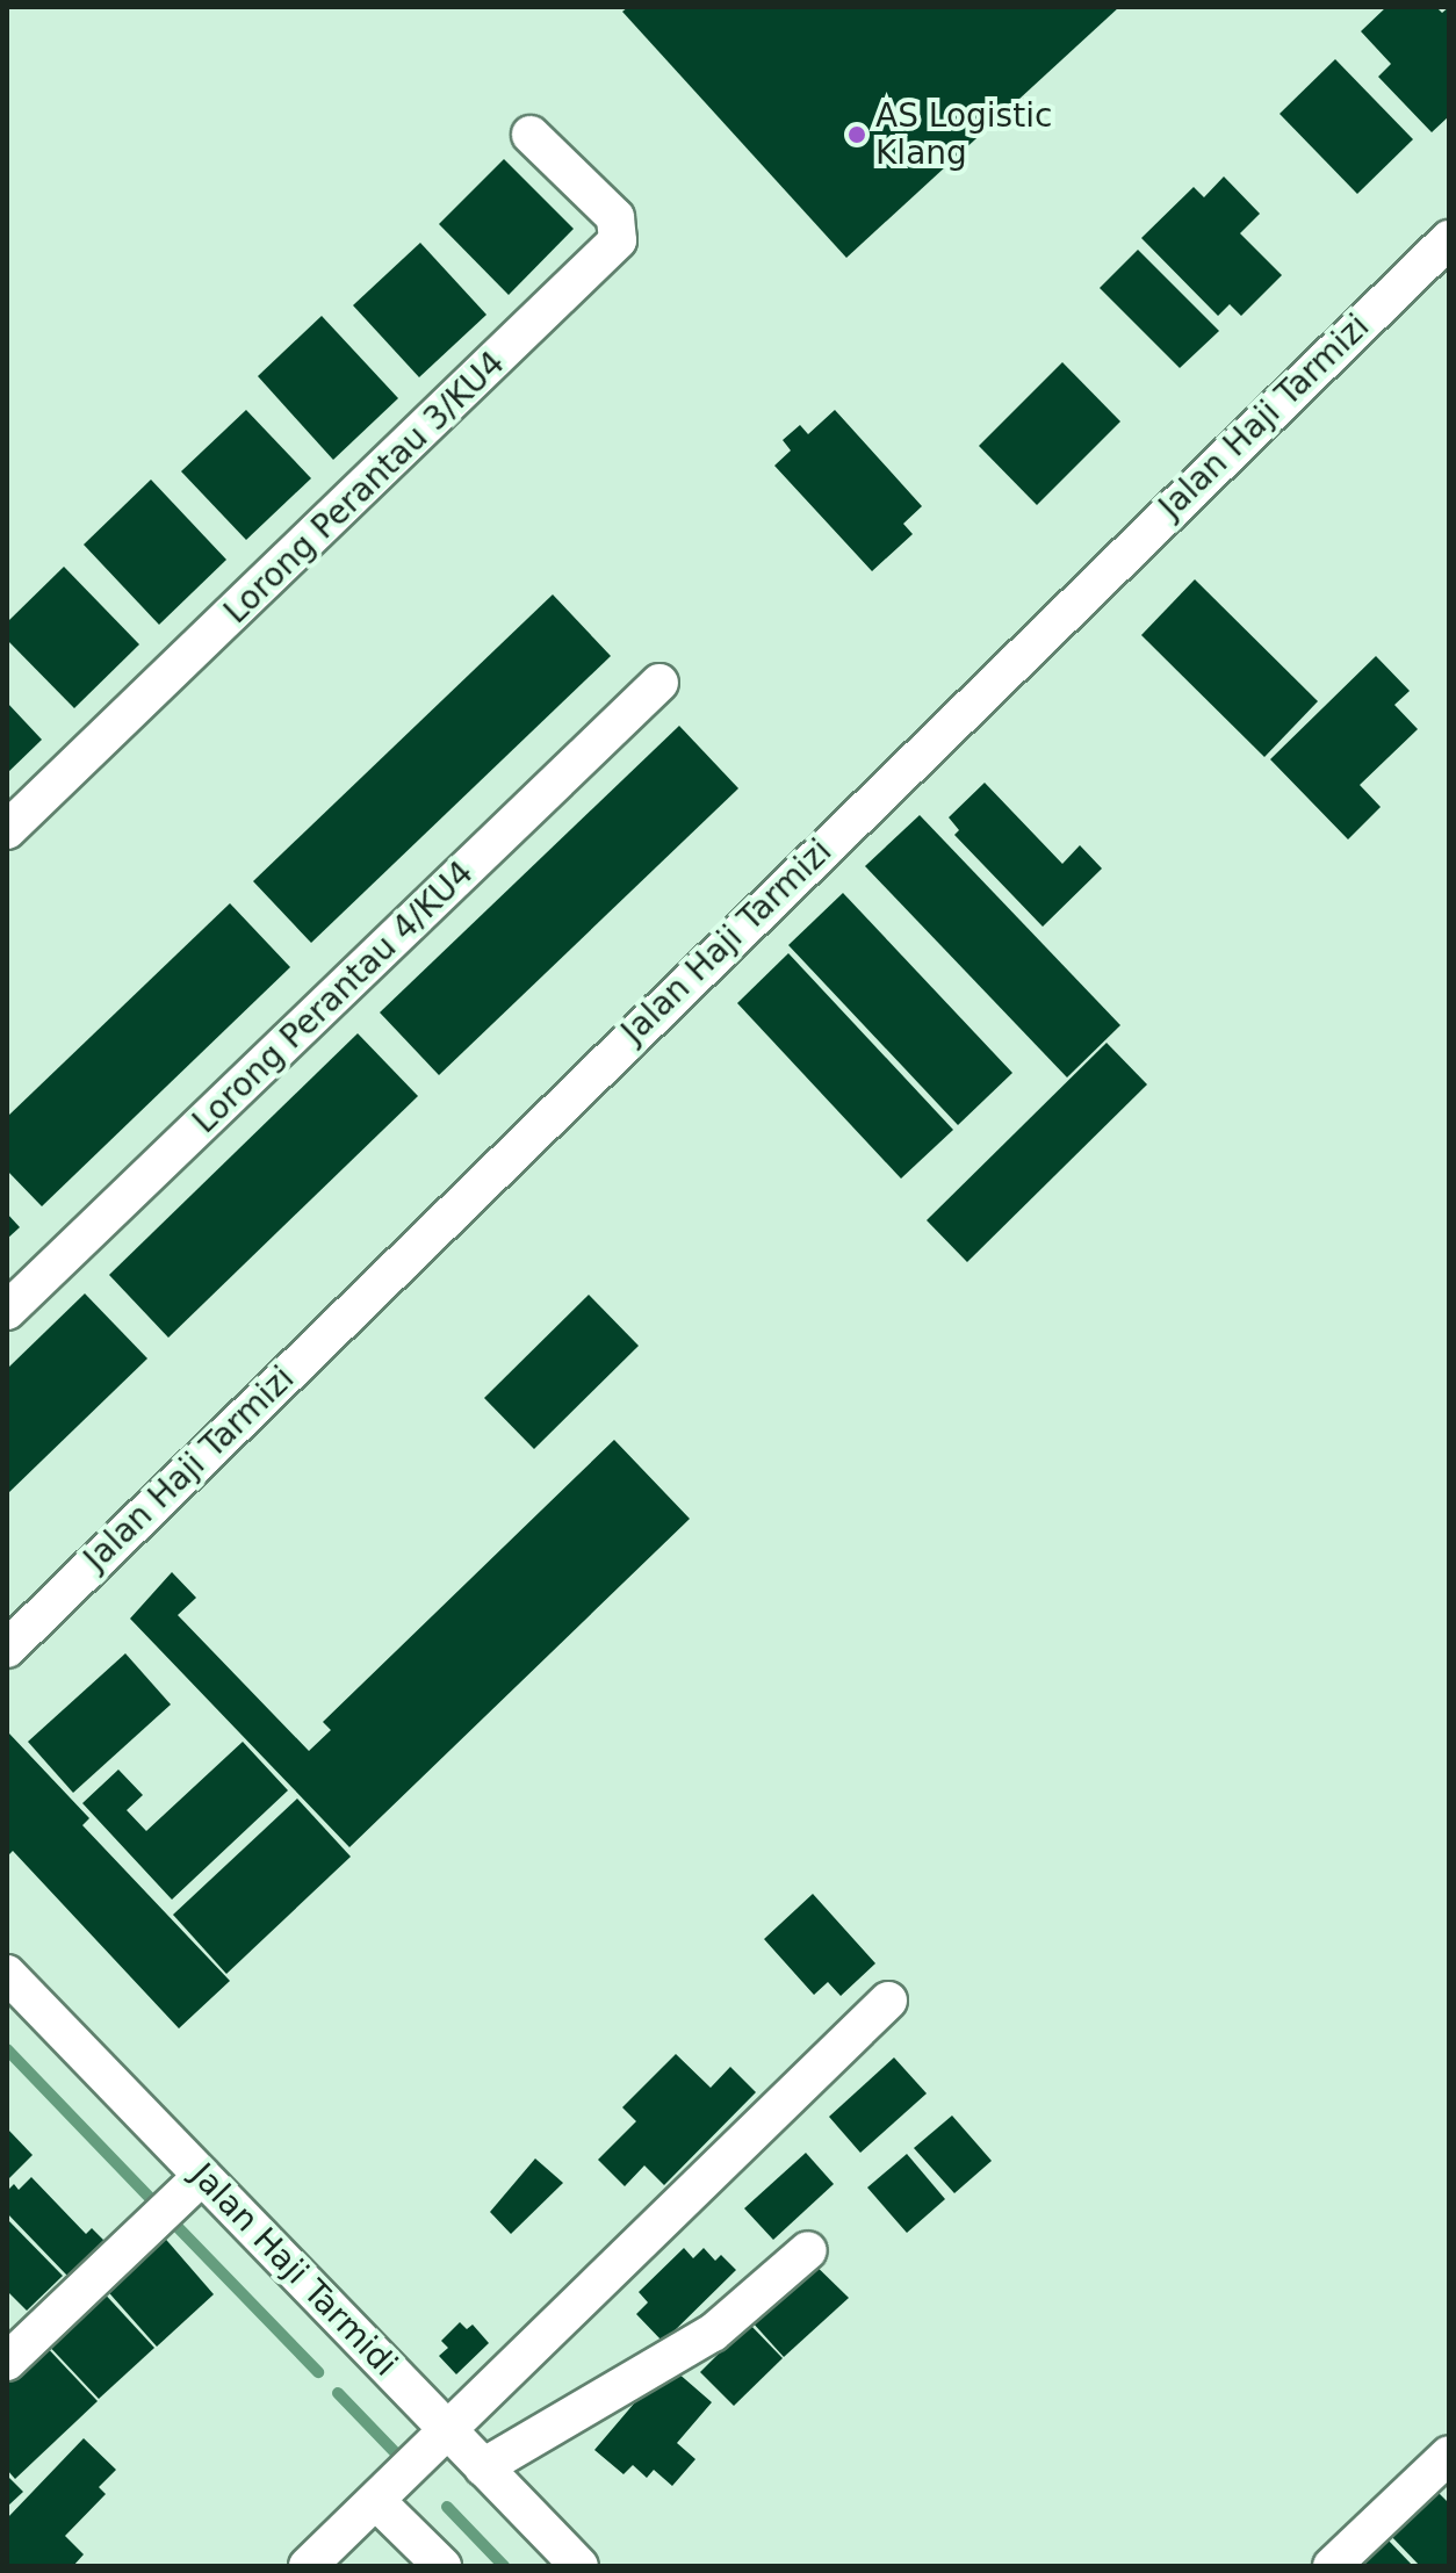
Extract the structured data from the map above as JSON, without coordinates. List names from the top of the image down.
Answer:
{
  "streets": {
    "street": [
      "Jalan Haji Tarmizi",
      "Lorong Perantau 3/KU4",
      "Lorong Perantau 4/KU4",
      "Jalan Haji Tarmidi"
    ]
  },
  "places": ["AS Logistic Klang"]
}
